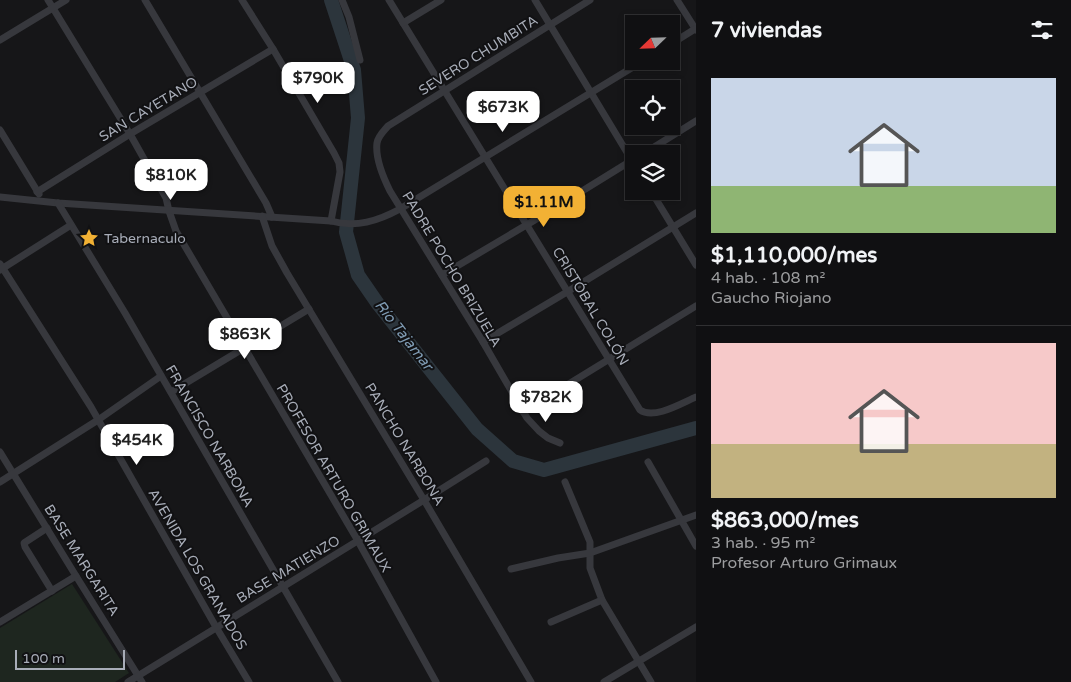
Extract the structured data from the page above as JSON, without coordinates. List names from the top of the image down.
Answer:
{
  "streets": {
    "street": [
      "SEVERO CHUMBITA",
      "SAN CAYETANO",
      "PADRE POCHO BRIZUELA",
      "CRISTÓBAL COLÓN",
      "FRANCISCO NARBONA",
      "PANCHO NARBONA",
      "PROFESOR ARTURO GRIMAUX",
      "BASE MARGARITA",
      "AVENIDA LOS GRANADOS",
      "BASE MATIENZO"
    ]
  },
  "crossings": [
    ["SEVERO CHUMBITA", "PADRE POCHO BRIZUELA"],
    ["SEVERO CHUMBITA", "CRISTÓBAL COLÓN"],
    ["SAN CAYETANO", "PROFESOR ARTURO GRIMAUX"],
    ["FRANCISCO NARBONA", "BASE MATIENZO"],
    ["PANCHO NARBONA", "BASE MATIENZO"],
    ["PROFESOR ARTURO GRIMAUX", "BASE MATIENZO"],
    ["BASE MARGARITA", "BASE MATIENZO"],
    ["AVENIDA LOS GRANADOS", "BASE MATIENZO"]
  ],
  "water": ["Río Tajamar"],
  "places": {
    "place": ["Tabernaculo"]
  },
  "scale_bar": "100 m",
  "north": "bottom left",
  "page": {
    "heading": "7 viviendas",
    "list": [
      {
        "name": "$1,110,000/mes",
        "note": "4 hab. · 108 m² · Gaucho Riojano"
      },
      {
        "name": "$863,000/mes",
        "note": "3 hab. · 95 m² · Profesor Arturo Grimaux"
      }
    ],
    "price": [
      "$790K",
      "$673K",
      "$810K",
      "$1.11M",
      "$863K",
      "$782K",
      "$454K"
    ],
    "scale": "100 m"
  }
}
